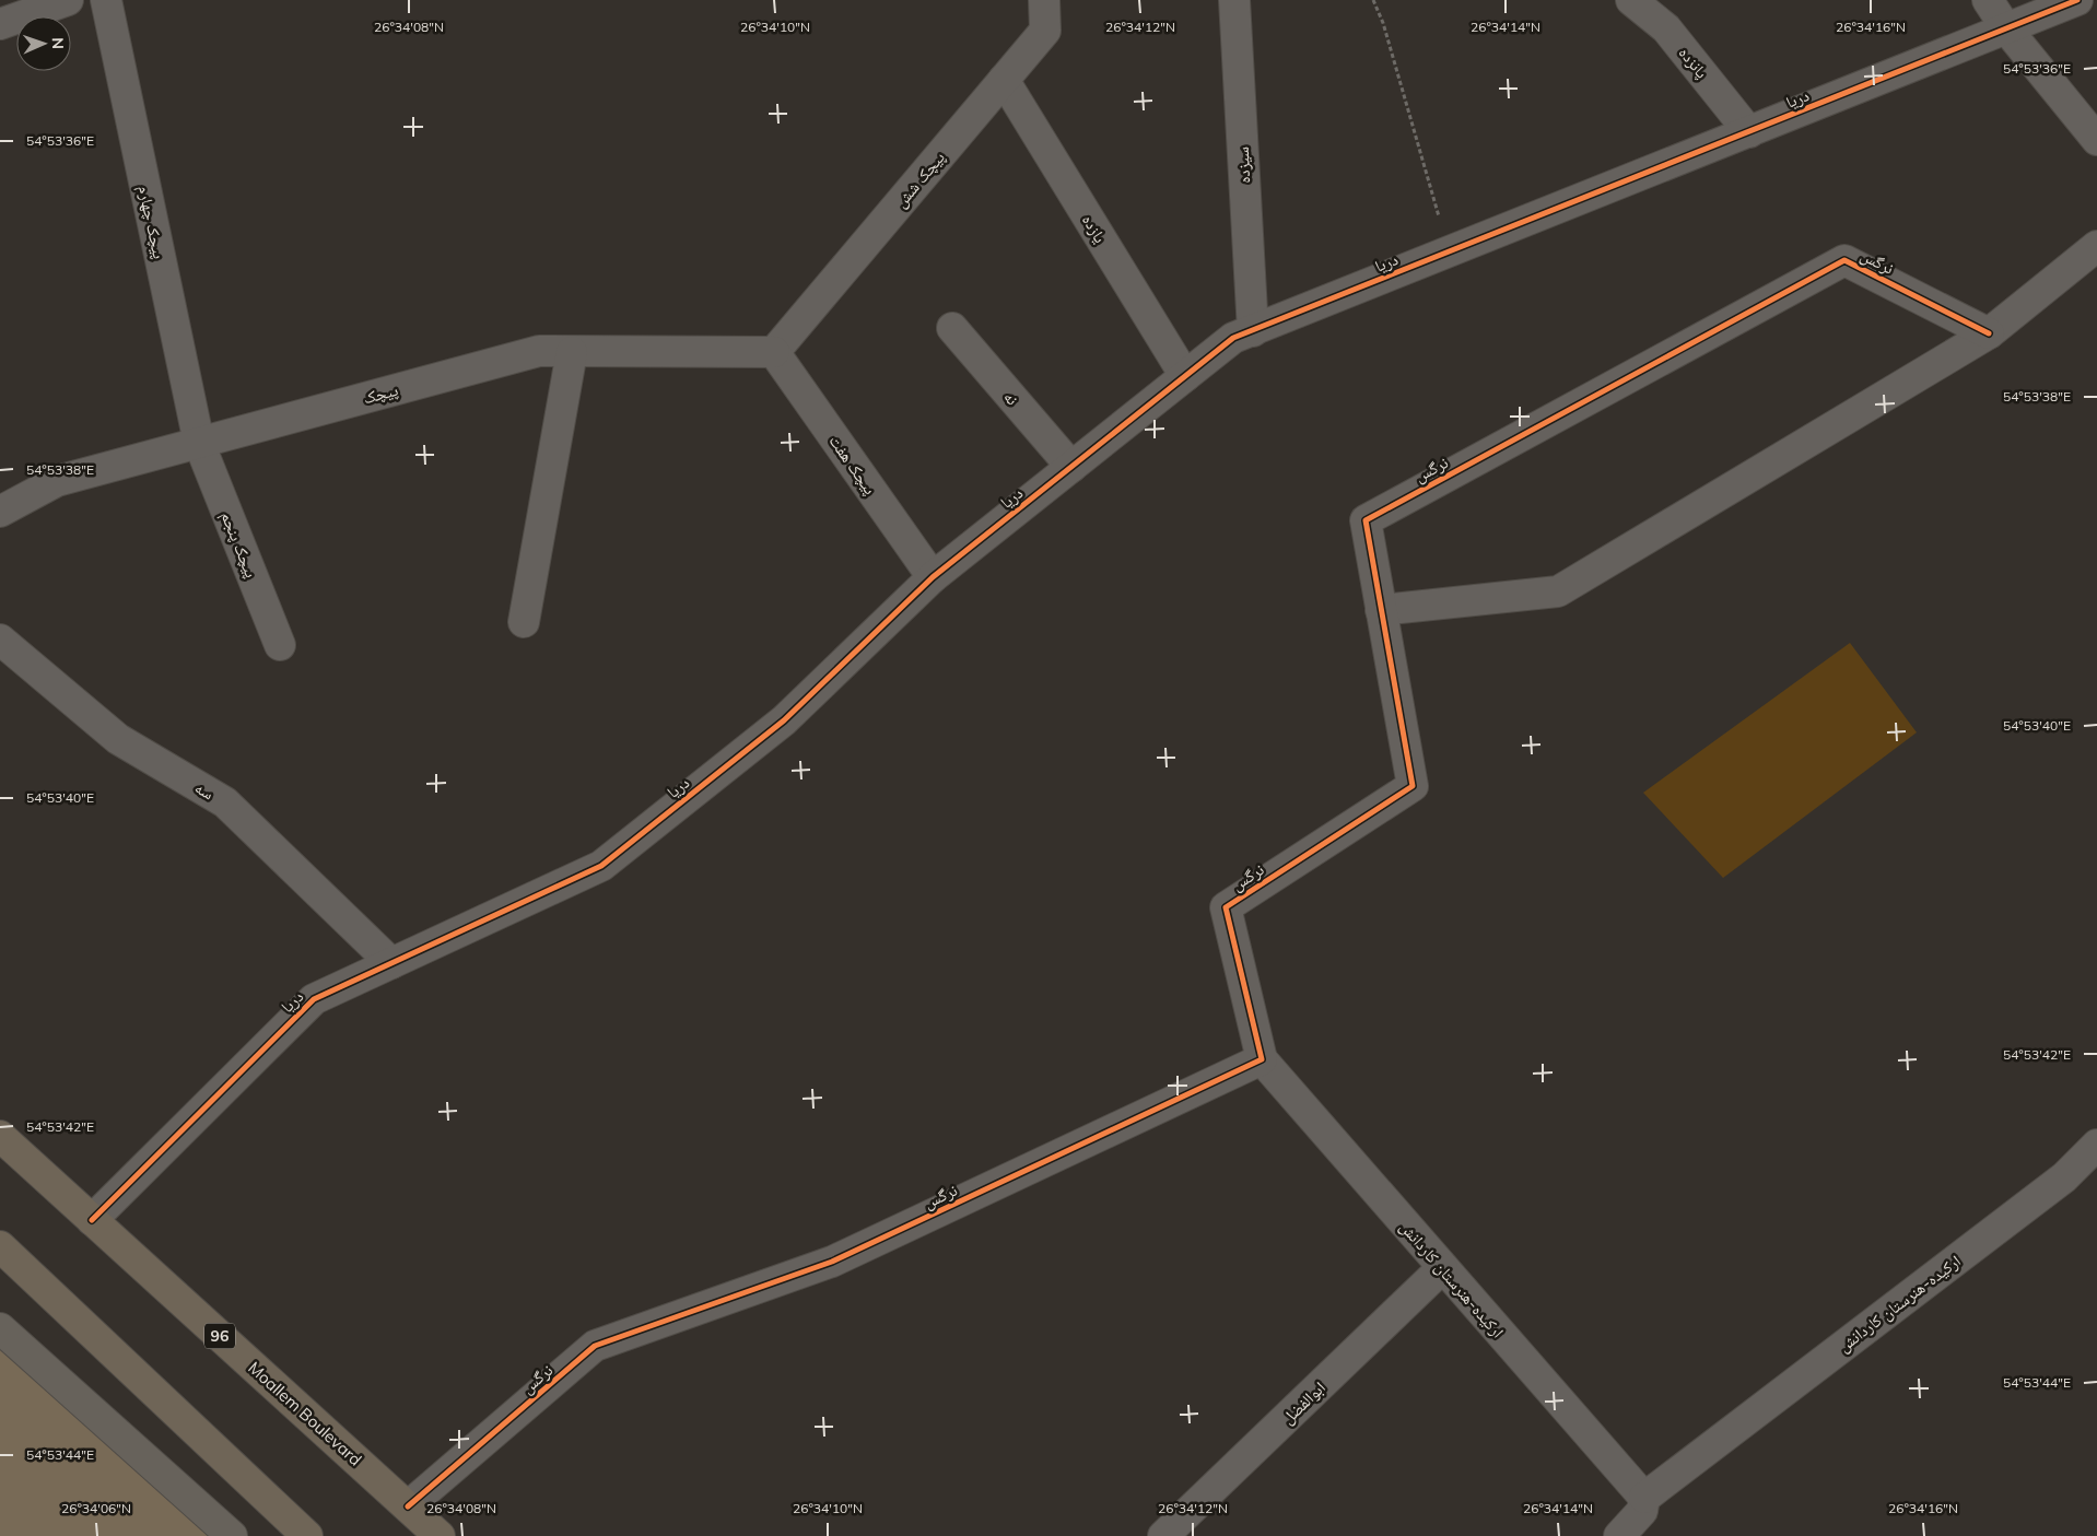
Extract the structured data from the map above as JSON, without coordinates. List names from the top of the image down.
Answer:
{
  "streets": {
    "highway": ["96", "Moallem Boulevard"],
    "street": [
      "پانزده",
      "دریا",
      "سیزده",
      "پیچک شش",
      "پیچک چهارم",
      "یازده",
      "نرگس",
      "پیچک",
      "نه",
      "پیچک هفت",
      "پیچک پنجم",
      "سه",
      "ارکیده-هنرستان کاردانش",
      "ابوالفضل"
    ]
  },
  "crossings": [
    ["پانزده", "دریا"],
    ["دریا", "سیزده"],
    ["دریا", "یازده"],
    ["دریا", "نه"],
    ["دریا", "پیچک هفت"],
    ["دریا", "سه"],
    ["دریا", "Moallem Boulevard"],
    ["پیچک شش", "یازده"],
    ["پیچک شش", "پیچک"],
    ["پیچک شش", "پیچک هفت"],
    ["پیچک چهارم", "پیچک"],
    ["پیچک چهارم", "پیچک پنجم"],
    ["نرگس", "ارکیده-هنرستان کاردانش"],
    ["نرگس", "Moallem Boulevard"],
    ["پیچک", "پیچک هفت"],
    ["پیچک", "پیچک پنجم"],
    ["ارکیده-هنرستان کاردانش", "ابوالفضل"]
  ],
  "north": "right",
  "coordinates": [
    "26°34'08\"N",
    "26°34'10\"N",
    "26°34'12\"N",
    "26°34'14\"N",
    "26°34'16\"N",
    "54°53'36\"E",
    "54°53'38\"E",
    "54°53'40\"E",
    "54°53'42\"E",
    "54°53'44\"E",
    "26°34'06\"N"
  ]
}
